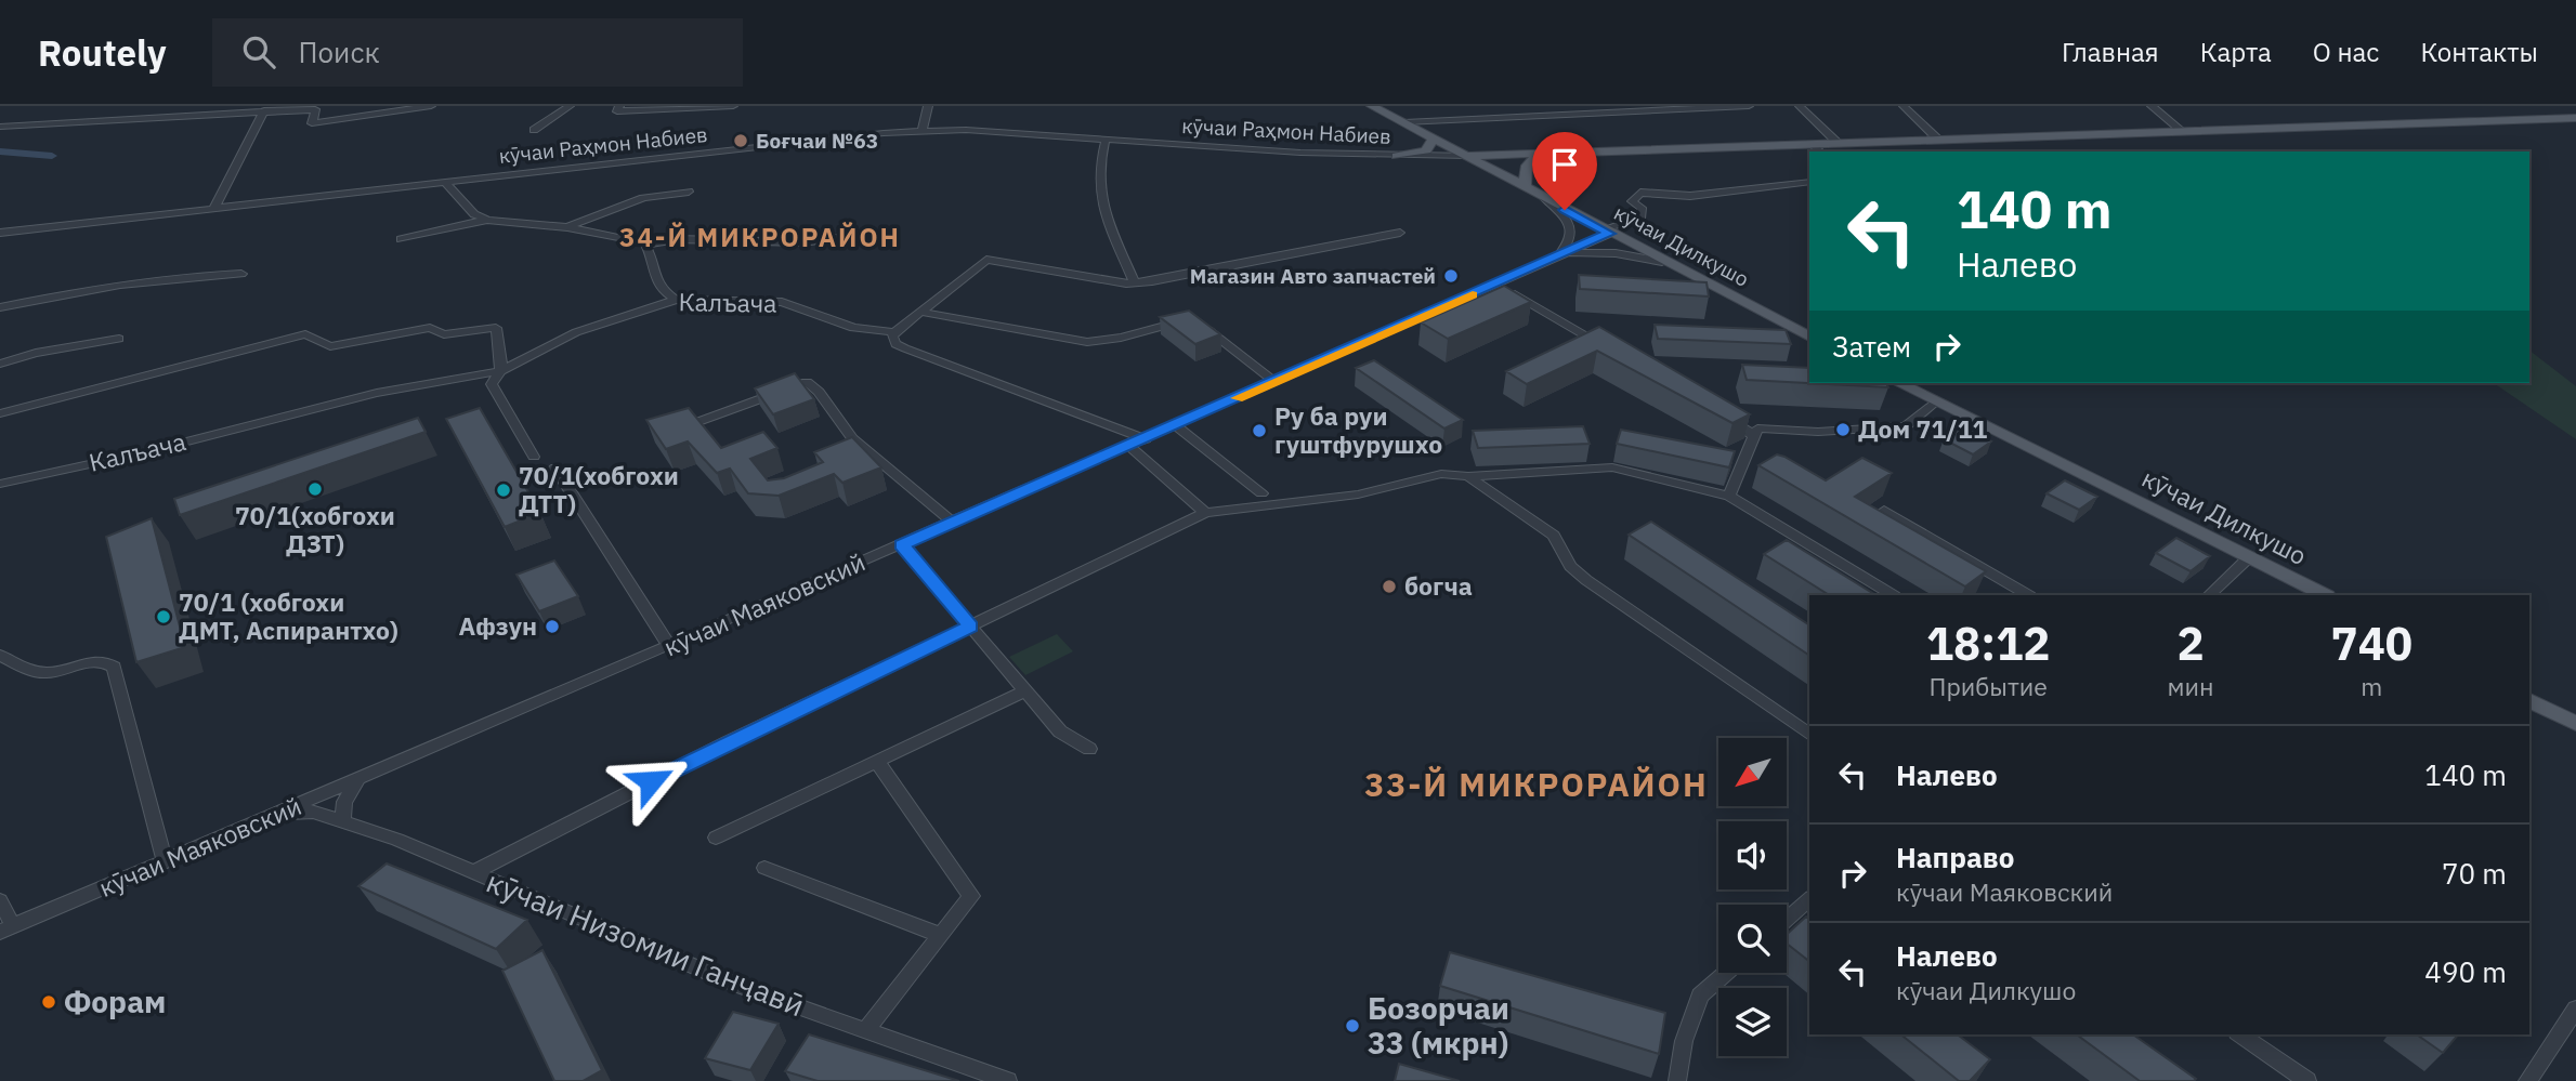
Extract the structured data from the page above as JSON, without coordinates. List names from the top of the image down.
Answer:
{
  "streets": {
    "main road": ["кӯчаи Раҳмон Набиев", "кӯчаи Дилкушо"],
    "street": ["Калъача", "кӯчаи Маяковский", "кӯчаи Низомии Ганҷавӣ"]
  },
  "crossings": [
    ["кӯчаи Раҳмон Набиев", "кӯчаи Дилкушо"],
    ["кӯчаи Дилкушо", "кӯчаи Маяковский"],
    ["кӯчаи Маяковский", "кӯчаи Низомии Ганҷавӣ"]
  ],
  "districts": ["34-Й МИКРОРАЙОН", "33-Й МИКРОРАЙОН"],
  "places": [
    "Боғчаи №63",
    "Магазин Авто запчастей",
    "Дом 71/11",
    "Ру ба руи гуштфурушхо",
    "70/1(хобгохи ДЗТ)",
    "70/1(хобгохи ДТТ)",
    "богча",
    "70/1 (хобгохи ДМТ, Аспирантхо)",
    "Афзун",
    "Форам",
    "Бозорчаи 33 (мкрн)"
  ],
  "north": "bottom left",
  "page": {
    "header": "Routely",
    "search": "Поиск",
    "nav": [
      "Главная",
      "Карта",
      "О нас",
      "Контакты"
    ],
    "turn": ["140 m", "Налево"],
    "then": "Затем",
    "eta": [
      "18:12",
      "Прибытие",
      "2",
      "мин",
      "740",
      "m"
    ],
    "list": [
      {
        "name": "Налево",
        "value": "140 m"
      },
      {
        "name": "Направо",
        "note": "кӯчаи Маяковский",
        "value": "70 m"
      },
      {
        "name": "Налево",
        "note": "кӯчаи Дилкушо",
        "value": "490 m"
      }
    ]
  }
}
